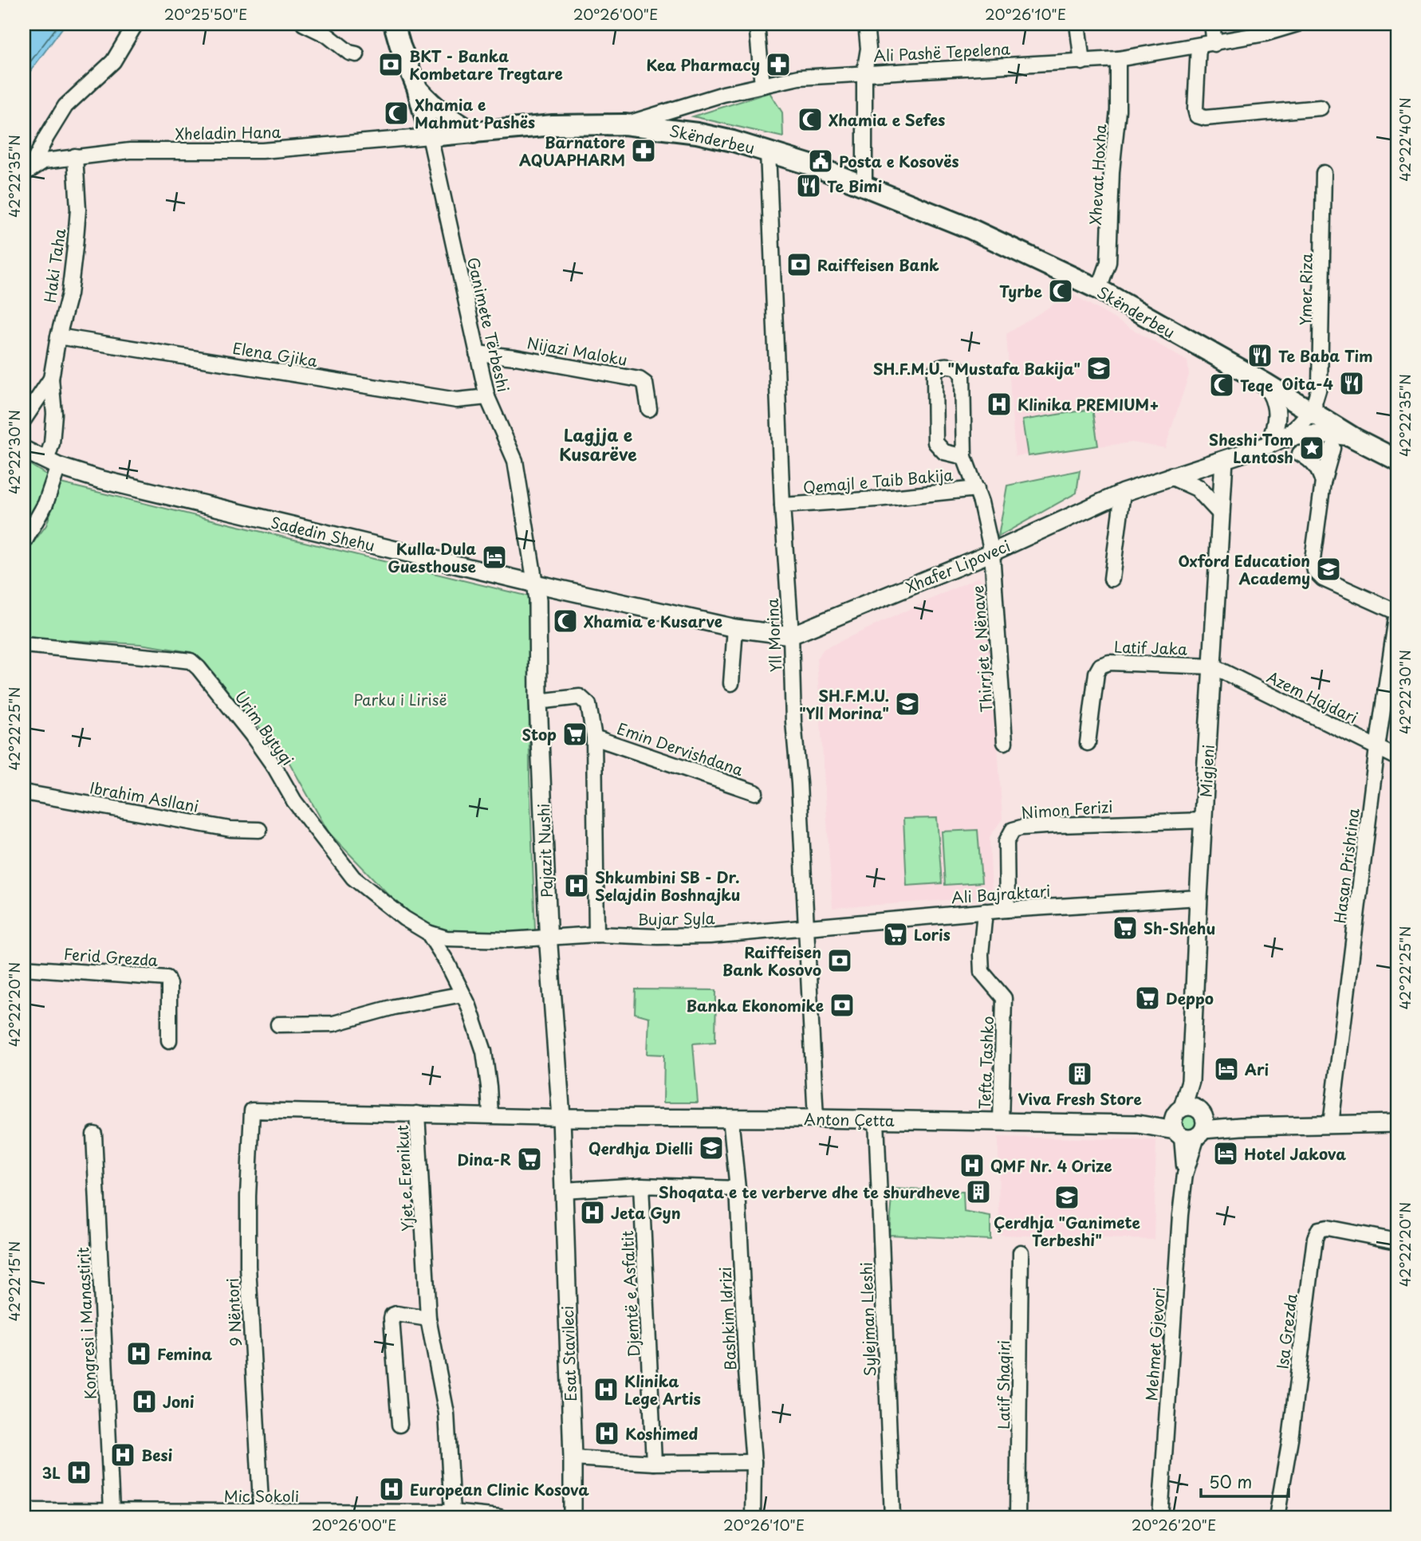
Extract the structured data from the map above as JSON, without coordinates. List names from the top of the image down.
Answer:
{
  "streets": {
    "main road": ["Skënderbeu"],
    "street": [
      "Ali Pashë Tepelena",
      "Xheladin Hana",
      "Xhevat Hoxha",
      "Haki Taha",
      "Ymer Riza",
      "Ganimete Tërbeshi",
      "Nijazi Maloku",
      "Elena Gjika",
      "Qemajl e Taib Bakija",
      "Sadedin Shehu",
      "Xhafer Lipoveci",
      "Yll Morina",
      "Latif Jaka",
      "Thirrjet e Nënave",
      "Azem Hajdari",
      "Urim Bytyqi",
      "Emin Dervishdana",
      "Migjeni",
      "Ibrahim Asllani",
      "Nimon Ferizi",
      "Pajazit Nushi",
      "Hasan Prishtina",
      "Ali Bajraktari",
      "Bujar Syla",
      "Ferid Grezda",
      "Tefta Tashko",
      "Anton Çetta",
      "Yjet e Erenikut",
      "Djemtë e Asfaltit",
      "9 Nëntori",
      "Bashkim Idrizi",
      "Sylejman Lleshi",
      "Kongresi i Manastirit",
      "Isa Grezda",
      "Mehmet Gjevori",
      "Esat Stavileci",
      "Latif Shaqiri",
      "Mic Sokoli"
    ]
  },
  "crossings": [
    ["Ali Pashë Tepelena", "Skënderbeu"],
    ["Ali Pashë Tepelena", "Xhevat Hoxha"],
    ["Xheladin Hana", "Skënderbeu"],
    ["Xheladin Hana", "Haki Taha"],
    ["Xheladin Hana", "Ganimete Tërbeshi"],
    ["Skënderbeu", "Xhevat Hoxha"],
    ["Skënderbeu", "Ymer Riza"],
    ["Skënderbeu", "Ganimete Tërbeshi"],
    ["Skënderbeu", "Xhafer Lipoveci"],
    ["Skënderbeu", "Yll Morina"],
    ["Haki Taha", "Elena Gjika"],
    ["Haki Taha", "Sadedin Shehu"],
    ["Ymer Riza", "Xhafer Lipoveci"],
    ["Ganimete Tërbeshi", "Nijazi Maloku"],
    ["Ganimete Tërbeshi", "Elena Gjika"],
    ["Ganimete Tërbeshi", "Sadedin Shehu"],
    ["Ganimete Tërbeshi", "Pajazit Nushi"],
    ["Qemajl e Taib Bakija", "Yll Morina"],
    ["Qemajl e Taib Bakija", "Thirrjet e Nënave"],
    ["Sadedin Shehu", "Xhafer Lipoveci"],
    ["Sadedin Shehu", "Yll Morina"],
    ["Sadedin Shehu", "Pajazit Nushi"],
    ["Xhafer Lipoveci", "Yll Morina"],
    ["Xhafer Lipoveci", "Thirrjet e Nënave"],
    ["Xhafer Lipoveci", "Migjeni"],
    ["Yll Morina", "Ali Bajraktari"],
    ["Yll Morina", "Bujar Syla"],
    ["Yll Morina", "Anton Çetta"],
    ["Latif Jaka", "Azem Hajdari"],
    ["Latif Jaka", "Migjeni"],
    ["Azem Hajdari", "Migjeni"],
    ["Azem Hajdari", "Hasan Prishtina"],
    ["Urim Bytyqi", "Pajazit Nushi"],
    ["Urim Bytyqi", "Bujar Syla"],
    ["Urim Bytyqi", "Yjet e Erenikut"],
    ["Emin Dervishdana", "Pajazit Nushi"],
    ["Emin Dervishdana", "Bujar Syla"],
    ["Migjeni", "Nimon Ferizi"],
    ["Migjeni", "Ali Bajraktari"],
    ["Migjeni", "Anton Çetta"],
    ["Migjeni", "Mehmet Gjevori"],
    ["Nimon Ferizi", "Ali Bajraktari"],
    ["Pajazit Nushi", "Bujar Syla"],
    ["Pajazit Nushi", "Anton Çetta"],
    ["Pajazit Nushi", "Yjet e Erenikut"],
    ["Pajazit Nushi", "Esat Stavileci"],
    ["Hasan Prishtina", "Anton Çetta"],
    ["Ali Bajraktari", "Bujar Syla"],
    ["Ali Bajraktari", "Tefta Tashko"],
    ["Tefta Tashko", "Anton Çetta"],
    ["Anton Çetta", "Yjet e Erenikut"],
    ["Anton Çetta", "Bashkim Idrizi"],
    ["Anton Çetta", "Sylejman Lleshi"],
    ["Anton Çetta", "Mehmet Gjevori"],
    ["Anton Çetta", "Esat Stavileci"],
    ["Yjet e Erenikut", "9 Nëntori"],
    ["Yjet e Erenikut", "Esat Stavileci"],
    ["Yjet e Erenikut", "Mic Sokoli"],
    ["9 Nëntori", "Mic Sokoli"],
    ["Kongresi i Manastirit", "Mic Sokoli"]
  ],
  "districts": ["Lagjja e Kusarëve"],
  "parks": ["Parku i Lirisë"],
  "places": {
    "bank": [
      "BKT - Banka Kombetare Tregtare",
      "Raiffeisen Bank",
      "Raiffeisen Bank Kosovo",
      "Banka Ekonomike"
    ],
    "pharmacy": ["Kea Pharmacy", "Barnatore AQUAPHARM"],
    "mosque": [
      "Xhamia e Mahmut Pashës",
      "Xhamia e Sefes",
      "Tyrbe",
      "Teqe",
      "Xhamia e Kusarve"
    ],
    "public building": ["Posta e Kosovës"],
    "restaurant": ["Te Bimi", "Te Baba Tim", "Oita-4"],
    "school or university": [
      "SH.F.M.U. \"Mustafa Bakija\"",
      "Oxford Education Academy",
      "SH.F.M.U. \"Yll Morina\"",
      "Qerdhja Dielli",
      "Çerdhja \"Ganimete Terbeshi\""
    ],
    "hospital": [
      "Klinika PREMIUM+",
      "Shkumbini SB - Dr. Selajdin Boshnajku",
      "QMF Nr. 4 Orize",
      "Jeta Gyn",
      "Femina",
      "Klinika Lege Artis",
      "Joni",
      "Koshimed",
      "Besi",
      "3L",
      "European Clinic Kosova"
    ],
    "place": ["Sheshi Tom Lantosh"],
    "hotel": ["Kulla Dula Guesthouse", "Ari", "Hotel Jakova"],
    "supermarket": [
      "Stop",
      "Sh-Shehu",
      "Loris",
      "Deppo",
      "Dina-R"
    ],
    "building": ["Viva Fresh Store", "Shoqata e te verberve dhe te shurdheve"]
  },
  "scale_bar": "50 m",
  "coordinates": [
    "20°25'50\"E",
    "20°26'00\"E",
    "20°26'10\"E",
    "42°22'40\"N",
    "42°22'35\"N",
    "42°22'30\"N",
    "42°22'25\"N",
    "42°22'20\"N",
    "42°22'15\"N",
    "20°26'20\"E"
  ]
}
